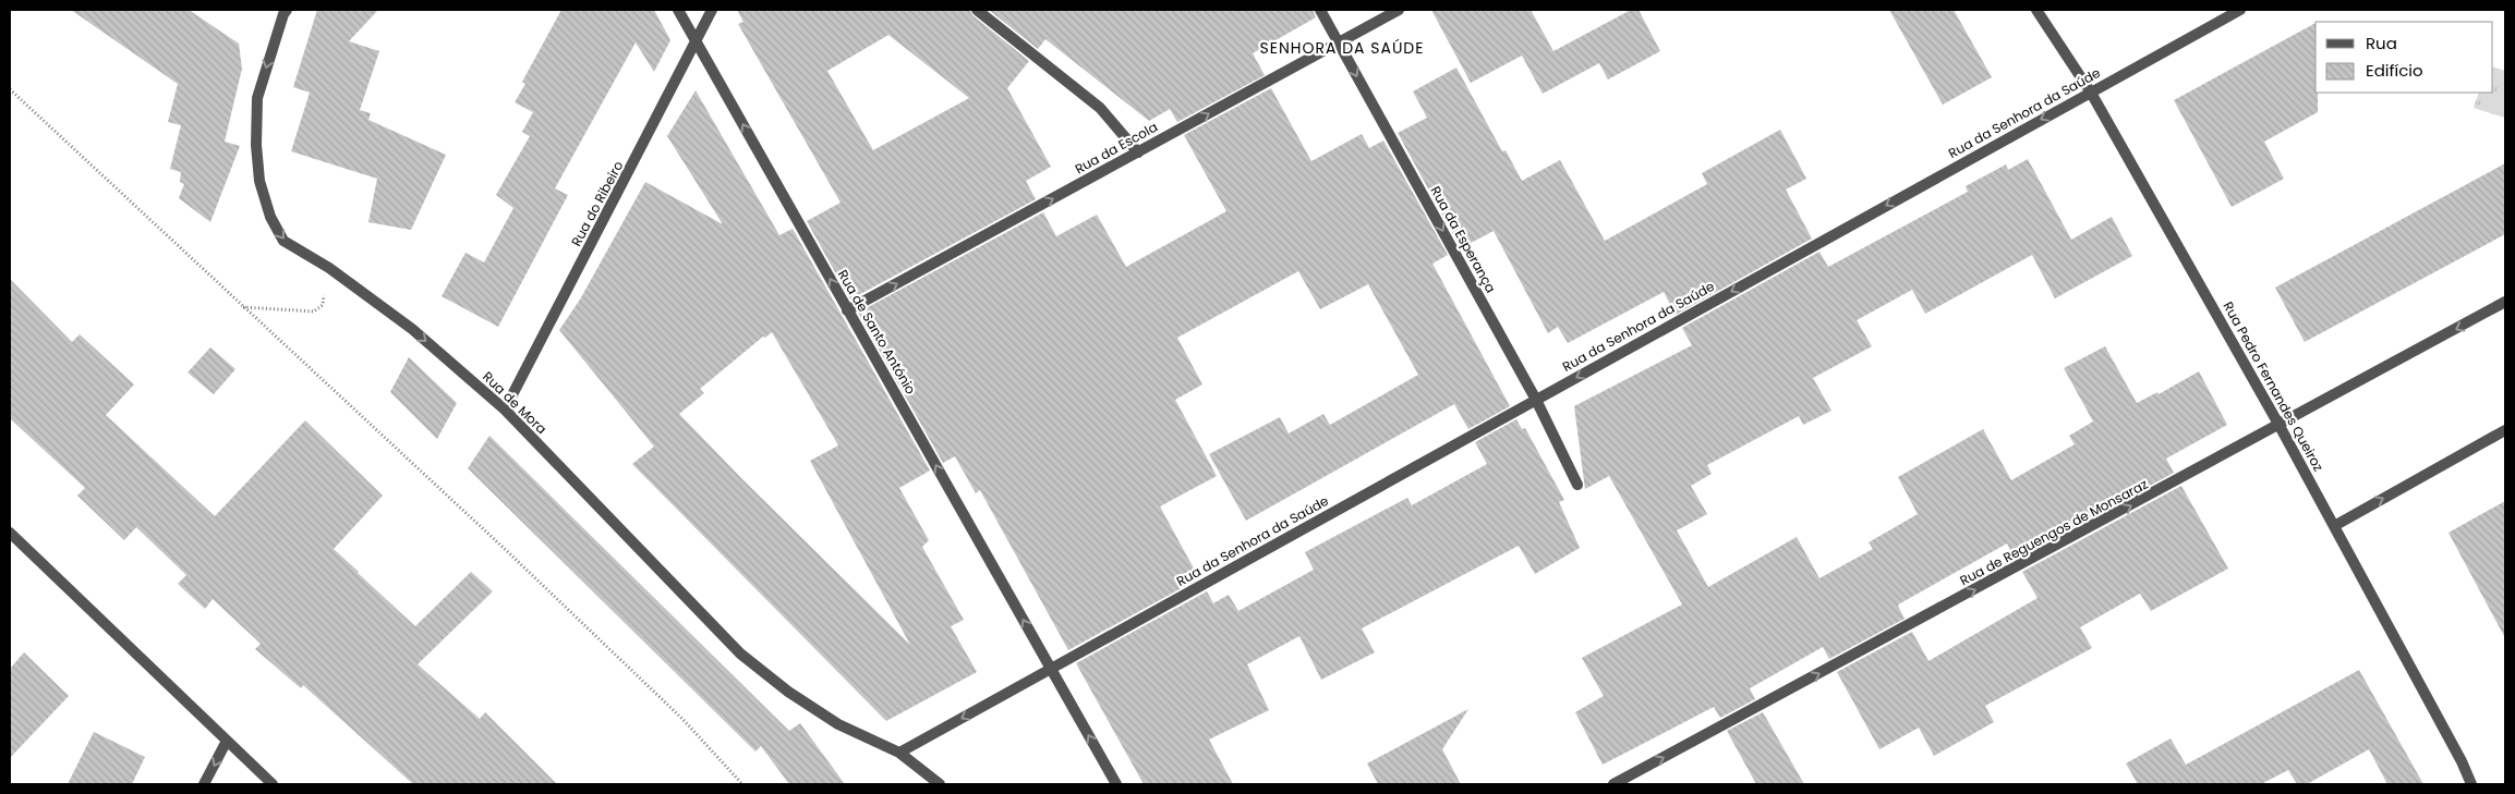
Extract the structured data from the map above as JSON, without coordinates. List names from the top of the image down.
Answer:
{
  "streets": {
    "street": [
      "Rua da Senhora da Saúde",
      "Rua da Escola",
      "Rua do Ribeiro",
      "Rua da Esperança",
      "Rua de Santo António",
      "Rua Pedro Fernandes Queiroz",
      "Rua de Mora",
      "Rua de Reguengos de Monsaraz"
    ]
  },
  "crossings": [
    ["Rua da Senhora da Saúde", "Rua da Esperança"],
    ["Rua da Senhora da Saúde", "Rua de Santo António"],
    ["Rua da Senhora da Saúde", "Rua Pedro Fernandes Queiroz"],
    ["Rua da Senhora da Saúde", "Rua de Mora"],
    ["Rua da Escola", "Rua da Esperança"],
    ["Rua da Escola", "Rua de Santo António"],
    ["Rua do Ribeiro", "Rua de Santo António"],
    ["Rua do Ribeiro", "Rua de Mora"],
    ["Rua Pedro Fernandes Queiroz", "Rua de Reguengos de Monsaraz"]
  ],
  "one_way": [
    "Rua da Senhora da Saúde",
    "Rua da Escola",
    "Rua da Esperança",
    "Rua de Santo António",
    "Rua de Mora"
  ],
  "districts": ["SENHORA DA SAÚDE"],
  "legend": ["Rua", "Edifício"]
}
